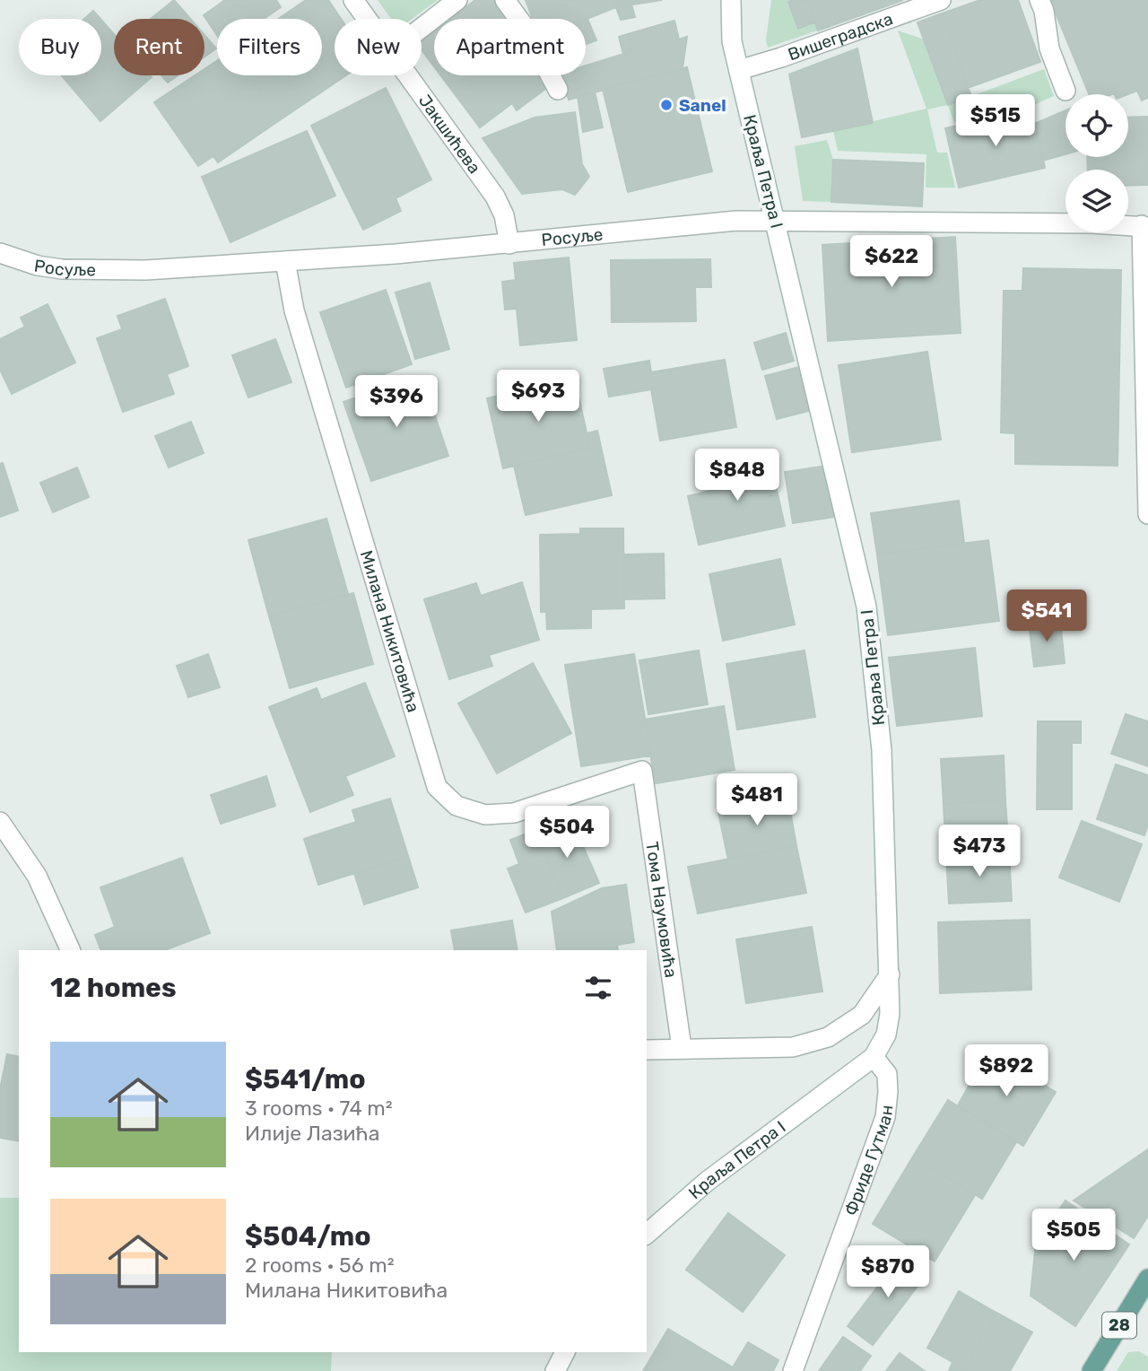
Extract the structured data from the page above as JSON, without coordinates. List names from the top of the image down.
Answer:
{
  "streets": {
    "main road": ["28"],
    "street": [
      "Вишеградска",
      "Јакшићева",
      "Краља Петра I",
      "Росуље",
      "Милана Никитовића",
      "Тома Наумовића",
      "Фриде Гутман"
    ]
  },
  "crossings": [
    ["Вишеградска", "Краља Петра I"],
    ["Јакшићева", "Росуље"],
    ["Краља Петра I", "Росуље"],
    ["Краља Петра I", "Фриде Гутман"],
    ["Росуље", "Милана Никитовића"],
    ["Милана Никитовића", "Тома Наумовића"]
  ],
  "places": ["Sanel"],
  "page": {
    "chip": [
      "Buy",
      "Rent",
      "Filters",
      "New",
      "Apartment"
    ],
    "price": [
      "$515",
      "$622",
      "$693",
      "$396",
      "$848",
      "$541",
      "$481",
      "$504",
      "$473",
      "$892",
      "$505",
      "$870"
    ],
    "heading": "12 homes",
    "list": [
      {
        "name": "$541/mo",
        "note": "3 rooms · 74 m² · Илије Лазића"
      },
      {
        "name": "$504/mo",
        "note": "2 rooms · 56 m² · Милана Никитовића"
      }
    ]
  }
}
